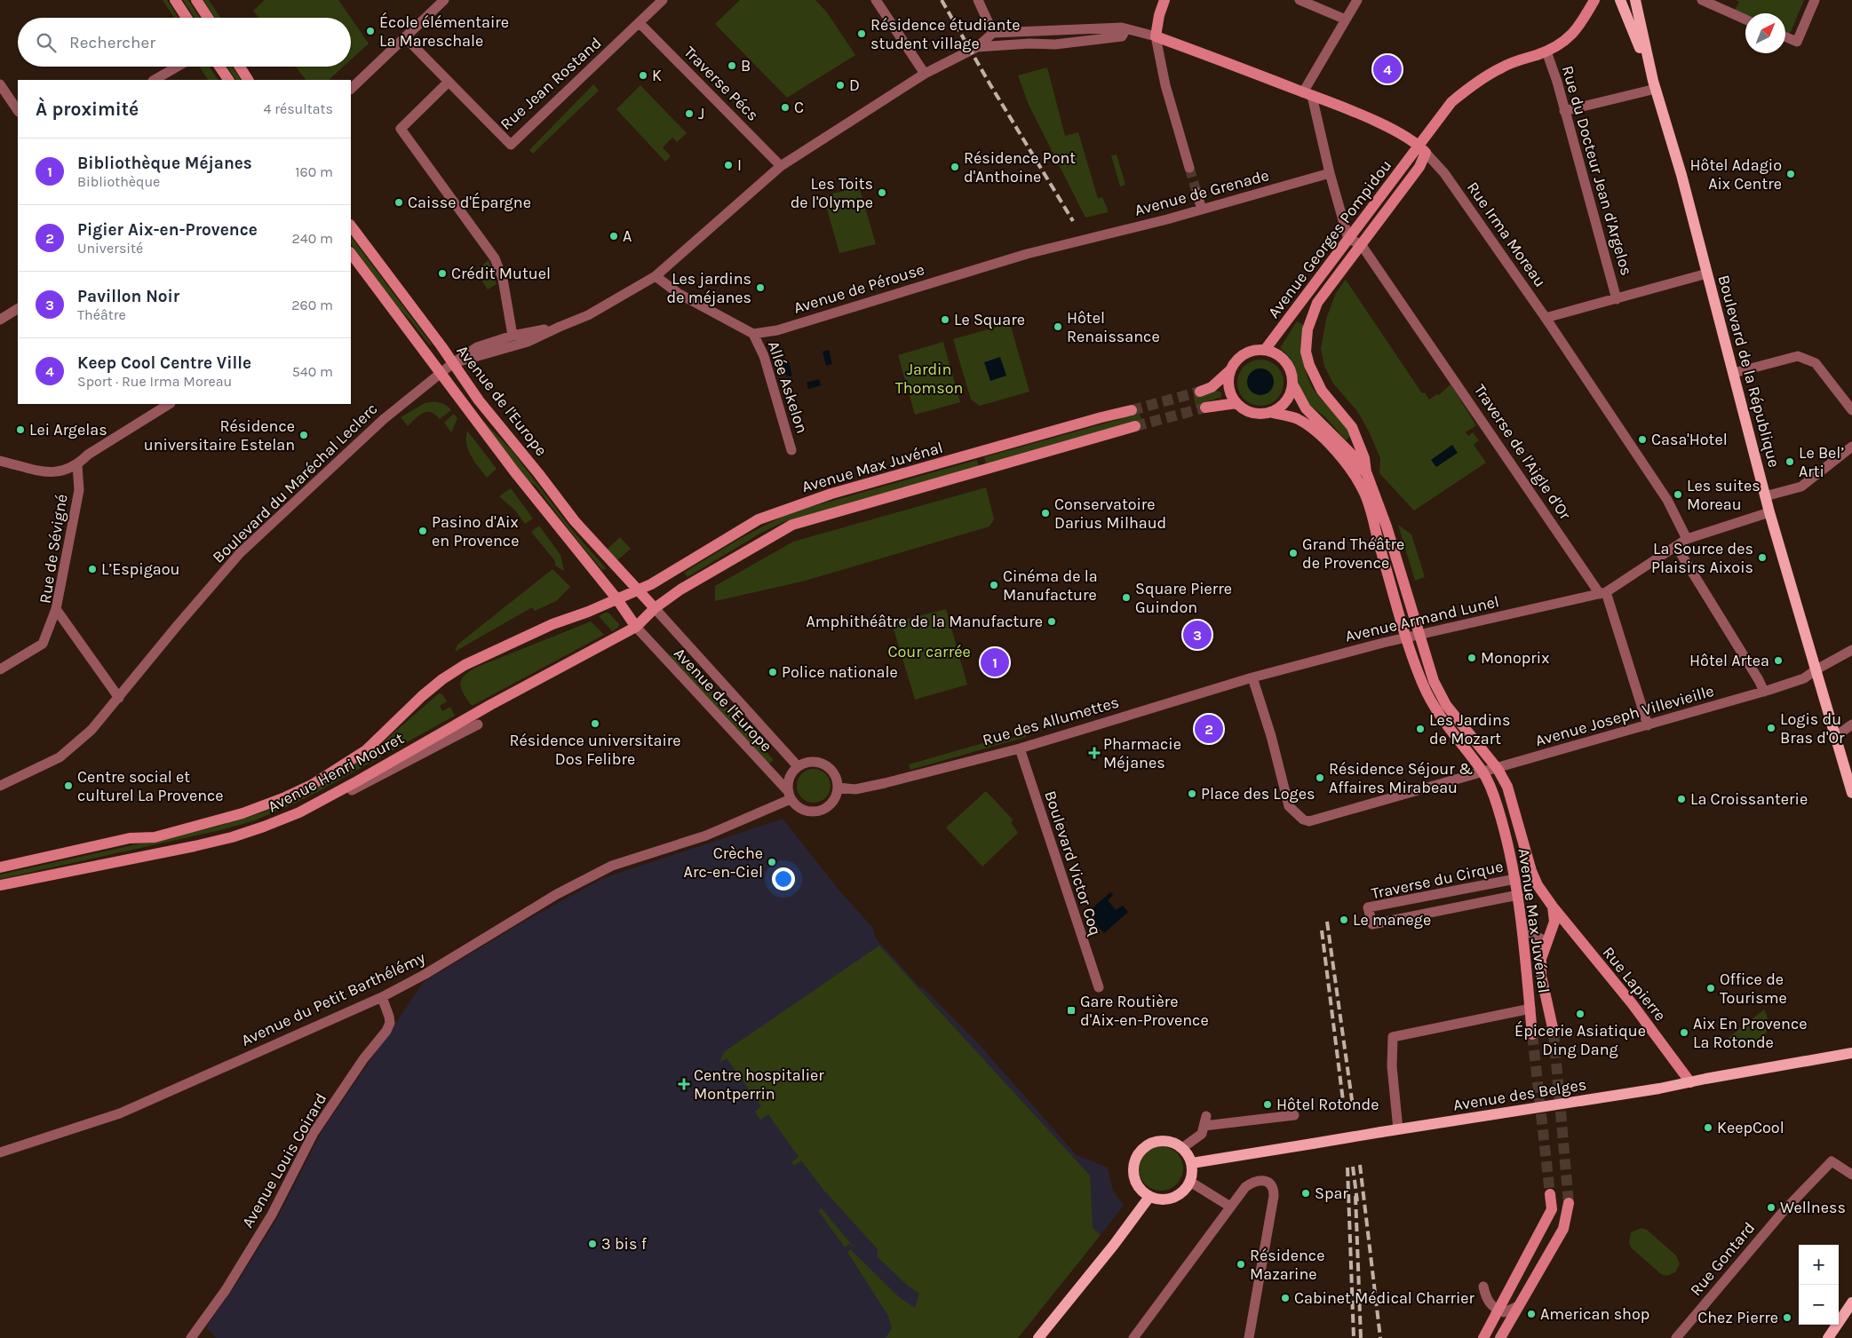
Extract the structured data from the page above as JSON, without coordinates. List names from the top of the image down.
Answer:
{
  "streets": {
    "main road": [
      "Rue Irma Moreau",
      "Avenue Georges Pompidou",
      "Boulevard de la République",
      "Avenue de l'Europe",
      "Avenue Max Juvénal",
      "Avenue Henri Mouret",
      "Rue Lapierre",
      "Avenue des Belges"
    ],
    "street": [
      "Rue Jean Rostand",
      "Traverse Pécs",
      "Rue du Docteur Jean d'Argelos",
      "Avenue de Grenade",
      "Avenue de Pérouse",
      "Allée Askelon",
      "Traverse de l'Aigle d'Or",
      "Boulevard du Maréchal Leclerc",
      "Rue de Sévigné",
      "Avenue Armand Lunel",
      "Avenue Joseph Villevieille",
      "Rue des Allumettes",
      "Boulevard Victor Coq",
      "Traverse du Cirque",
      "Avenue du Petit Barthélémy",
      "Avenue Louis Coirard",
      "Rue Gontard"
    ]
  },
  "crossings": [
    ["Rue Jean Rostand", "Traverse Pécs"],
    ["Avenue de Grenade", "Avenue de Pérouse"],
    ["Rue Irma Moreau", "Avenue Georges Pompidou"],
    ["Avenue Georges Pompidou", "Traverse de l'Aigle d'Or"],
    ["Avenue Georges Pompidou", "Avenue Max Juvénal"],
    ["Avenue de Pérouse", "Allée Askelon"],
    ["Boulevard de la République", "Avenue Joseph Villevieille"],
    ["Avenue de l'Europe", "Avenue Max Juvénal"],
    ["Avenue de l'Europe", "Boulevard du Maréchal Leclerc"],
    ["Avenue de l'Europe", "Rue des Allumettes"],
    ["Avenue de l'Europe", "Avenue Henri Mouret"],
    ["Avenue de l'Europe", "Avenue du Petit Barthélémy"],
    ["Traverse de l'Aigle d'Or", "Avenue Armand Lunel"],
    ["Traverse de l'Aigle d'Or", "Avenue Joseph Villevieille"],
    ["Avenue Max Juvénal", "Avenue Armand Lunel"],
    ["Avenue Max Juvénal", "Avenue Joseph Villevieille"],
    ["Avenue Max Juvénal", "Avenue Henri Mouret"],
    ["Avenue Max Juvénal", "Traverse du Cirque"],
    ["Avenue Max Juvénal", "Rue Lapierre"],
    ["Boulevard du Maréchal Leclerc", "Rue de Sévigné"],
    ["Avenue Armand Lunel", "Avenue Joseph Villevieille"],
    ["Avenue Armand Lunel", "Rue des Allumettes"],
    ["Avenue Joseph Villevieille", "Rue des Allumettes"],
    ["Rue des Allumettes", "Boulevard Victor Coq"],
    ["Rue des Allumettes", "Avenue du Petit Barthélémy"],
    ["Rue Lapierre", "Avenue des Belges"],
    ["Avenue du Petit Barthélémy", "Avenue Louis Coirard"]
  ],
  "parks": ["Jardin Thomson", "Cour carrée"],
  "places": {
    "other": [
      "École élémentaire La Mareschale",
      "Résidence étudiante student village",
      "B",
      "K",
      "D",
      "C",
      "J",
      "I",
      "Résidence Pont d'Anthoine",
      "Hôtel Adagio Aix Centre",
      "Les Toits de l'Olympe",
      "Caisse d'Épargne",
      "A",
      "Crédit Mutuel",
      "Les jardins de méjanes",
      "Le Square",
      "Hôtel Renaissance",
      "Lei Argelas",
      "Résidence universitaire Estelan",
      "Casa'Hotel",
      "Le Bel’ Arti",
      "Les suites Moreau",
      "Conservatoire Darius Milhaud",
      "Pasino d'Aix en Provence",
      "Grand Théâtre de Provence",
      "La Source des Plaisirs Aixois",
      "L’Espigaou",
      "Cinéma de la Manufacture",
      "Square Pierre Guindon",
      "Amphithéâtre de la Manufacture",
      "Monoprix",
      "Hôtel Artea",
      "Police nationale",
      "Résidence universitaire Dos Felibre",
      "Logis du Bras d'Or",
      "Les Jardins de Mozart",
      "Résidence Séjour & Affaires Mirabeau",
      "Centre social et culturel La Provence",
      "Place des Loges",
      "La Croissanterie",
      "Crèche Arc-en-Ciel",
      "Le manege",
      "Office de Tourisme",
      "Épicerie Asiatique Ding Dang",
      "Aix En Provence La Rotonde",
      "Hôtel Rotonde",
      "KeepCool",
      "Spar",
      "Wellness",
      "3 bis f",
      "Résidence Mazarine",
      "Cabinet Médical Charrier",
      "American shop",
      "Chez Pierre"
    ],
    "health": ["Pharmacie Méjanes", "Centre hospitalier Montperrin"],
    "transit": ["Gare Routière d'Aix-en-Provence"]
  },
  "north": "top right",
  "page": {
    "search": "Rechercher",
    "pins": [
      "4",
      "3",
      "1",
      "2"
    ],
    "heading": ["À proximité", "4 résultats"],
    "list": [
      {
        "mark": "1",
        "name": "Bibliothèque Méjanes",
        "note": "Bibliothèque",
        "value": "160 m"
      },
      {
        "mark": "2",
        "name": "Pigier Aix-en-Provence",
        "note": "Université",
        "value": "240 m"
      },
      {
        "mark": "3",
        "name": "Pavillon Noir",
        "note": "Théâtre",
        "value": "260 m"
      },
      {
        "mark": "4",
        "name": "Keep Cool Centre Ville",
        "note": "Sport · Rue Irma Moreau",
        "value": "540 m"
      }
    ],
    "map_buttons": ["+", "−"]
  }
}
